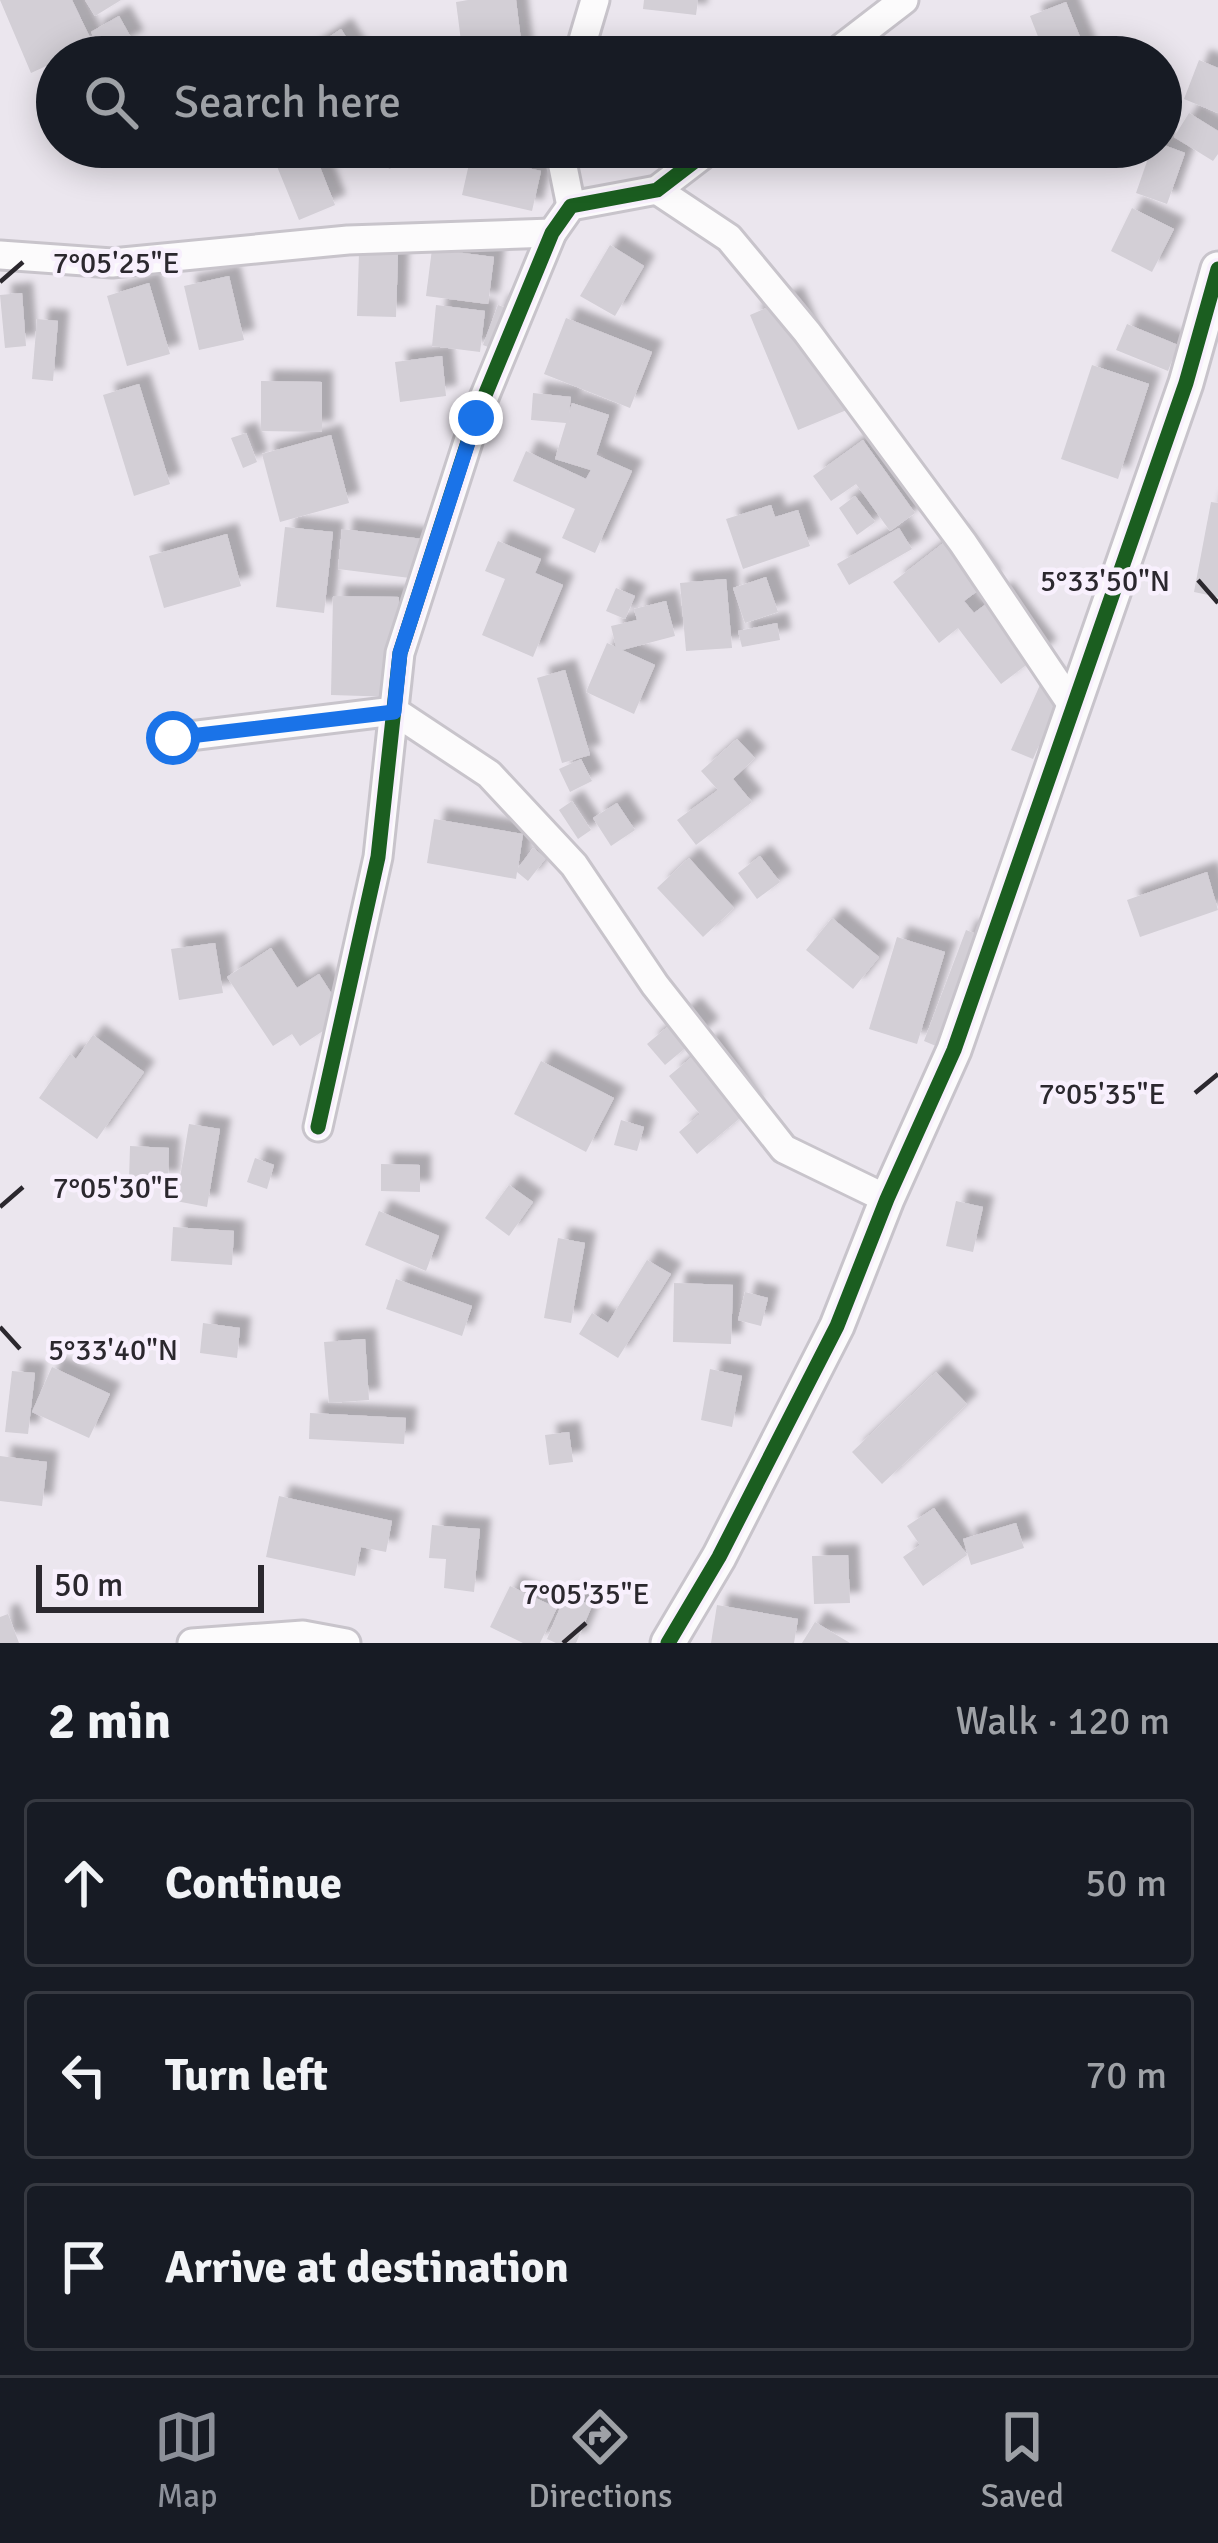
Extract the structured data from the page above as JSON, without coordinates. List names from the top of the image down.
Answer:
{
  "scale_bar": "50 m",
  "page": {
    "search": "Search here",
    "scale": "50 m",
    "heading": ["2 min", "Walk · 120 m"],
    "list": [
      ["Continue", "50 m"],
      ["Turn left", "70 m"],
      "Arrive at destination"
    ],
    "nav": ["Map", "Directions", "Saved"]
  },
  "coordinates": [
    "7°05'25\"E",
    "5°33'50\"N",
    "7°05'35\"E",
    "7°05'30\"E",
    "5°33'40\"N"
  ]
}
